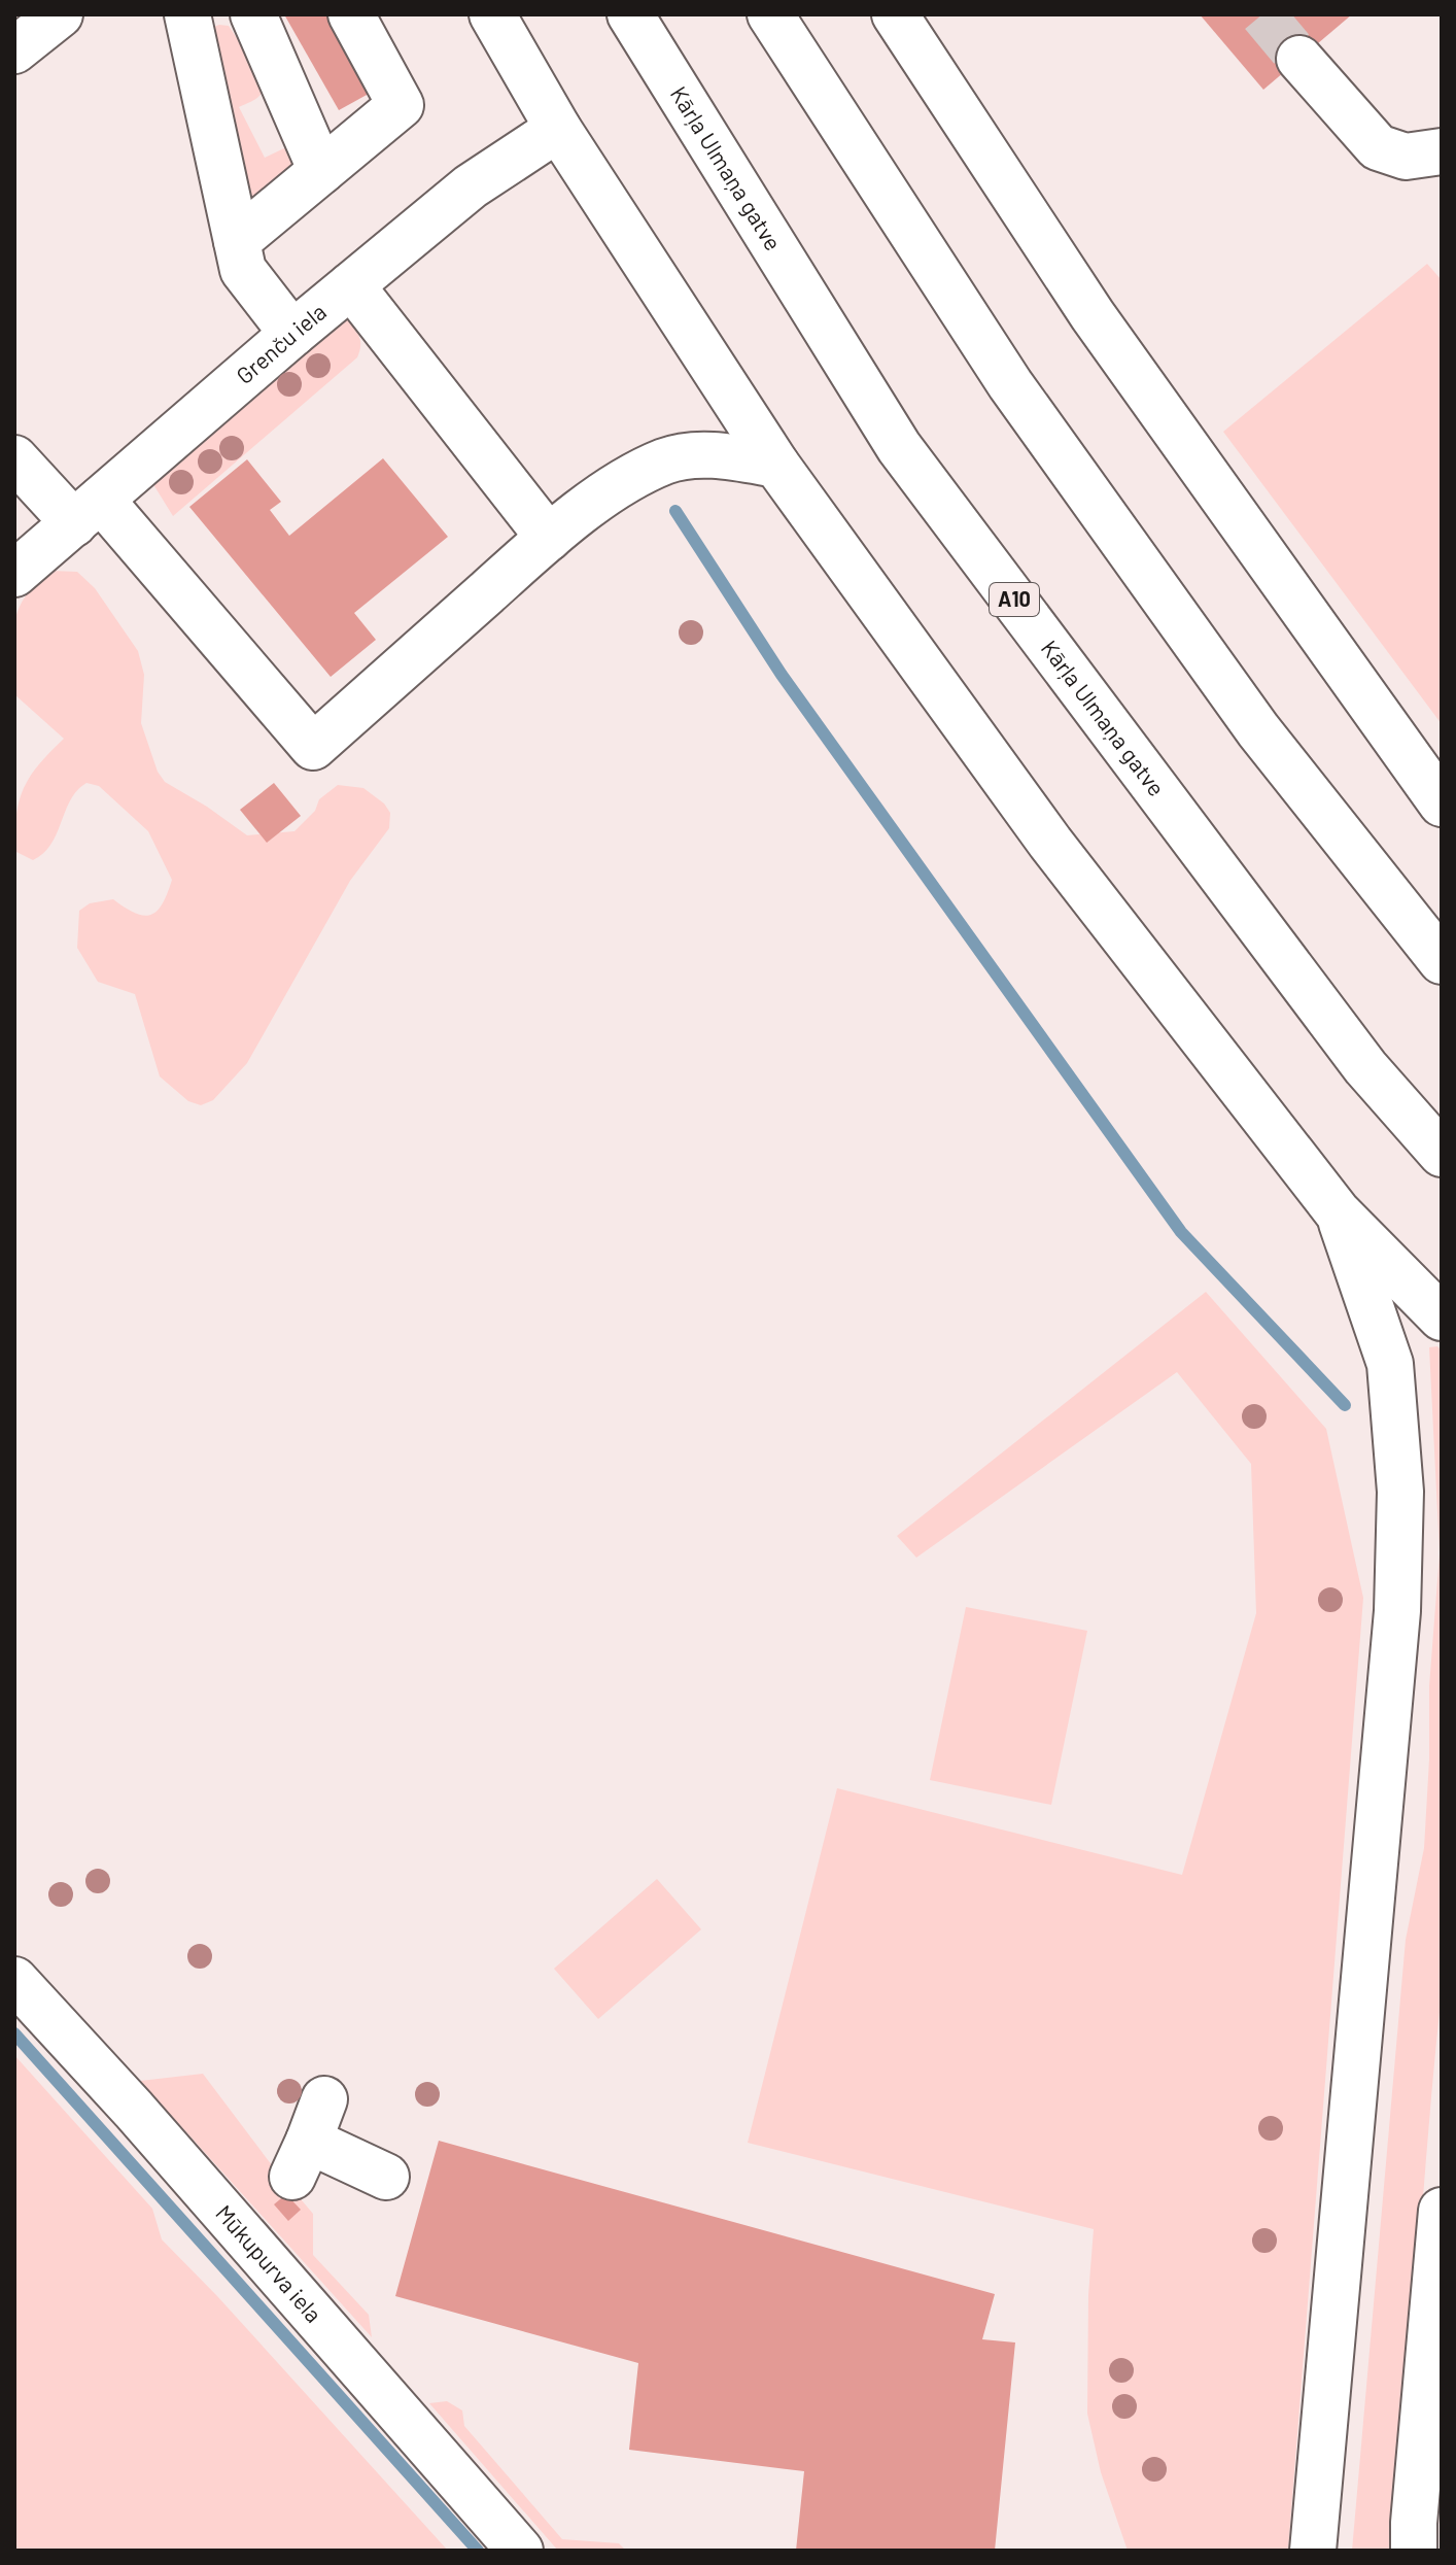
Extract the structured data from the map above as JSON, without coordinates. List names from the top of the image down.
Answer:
{
  "streets": {
    "main road": [
      "Kārļa Ulmaņa gatve",
      "Grenču iela",
      "A10",
      "Mūkupurva iela"
    ]
  }
}
